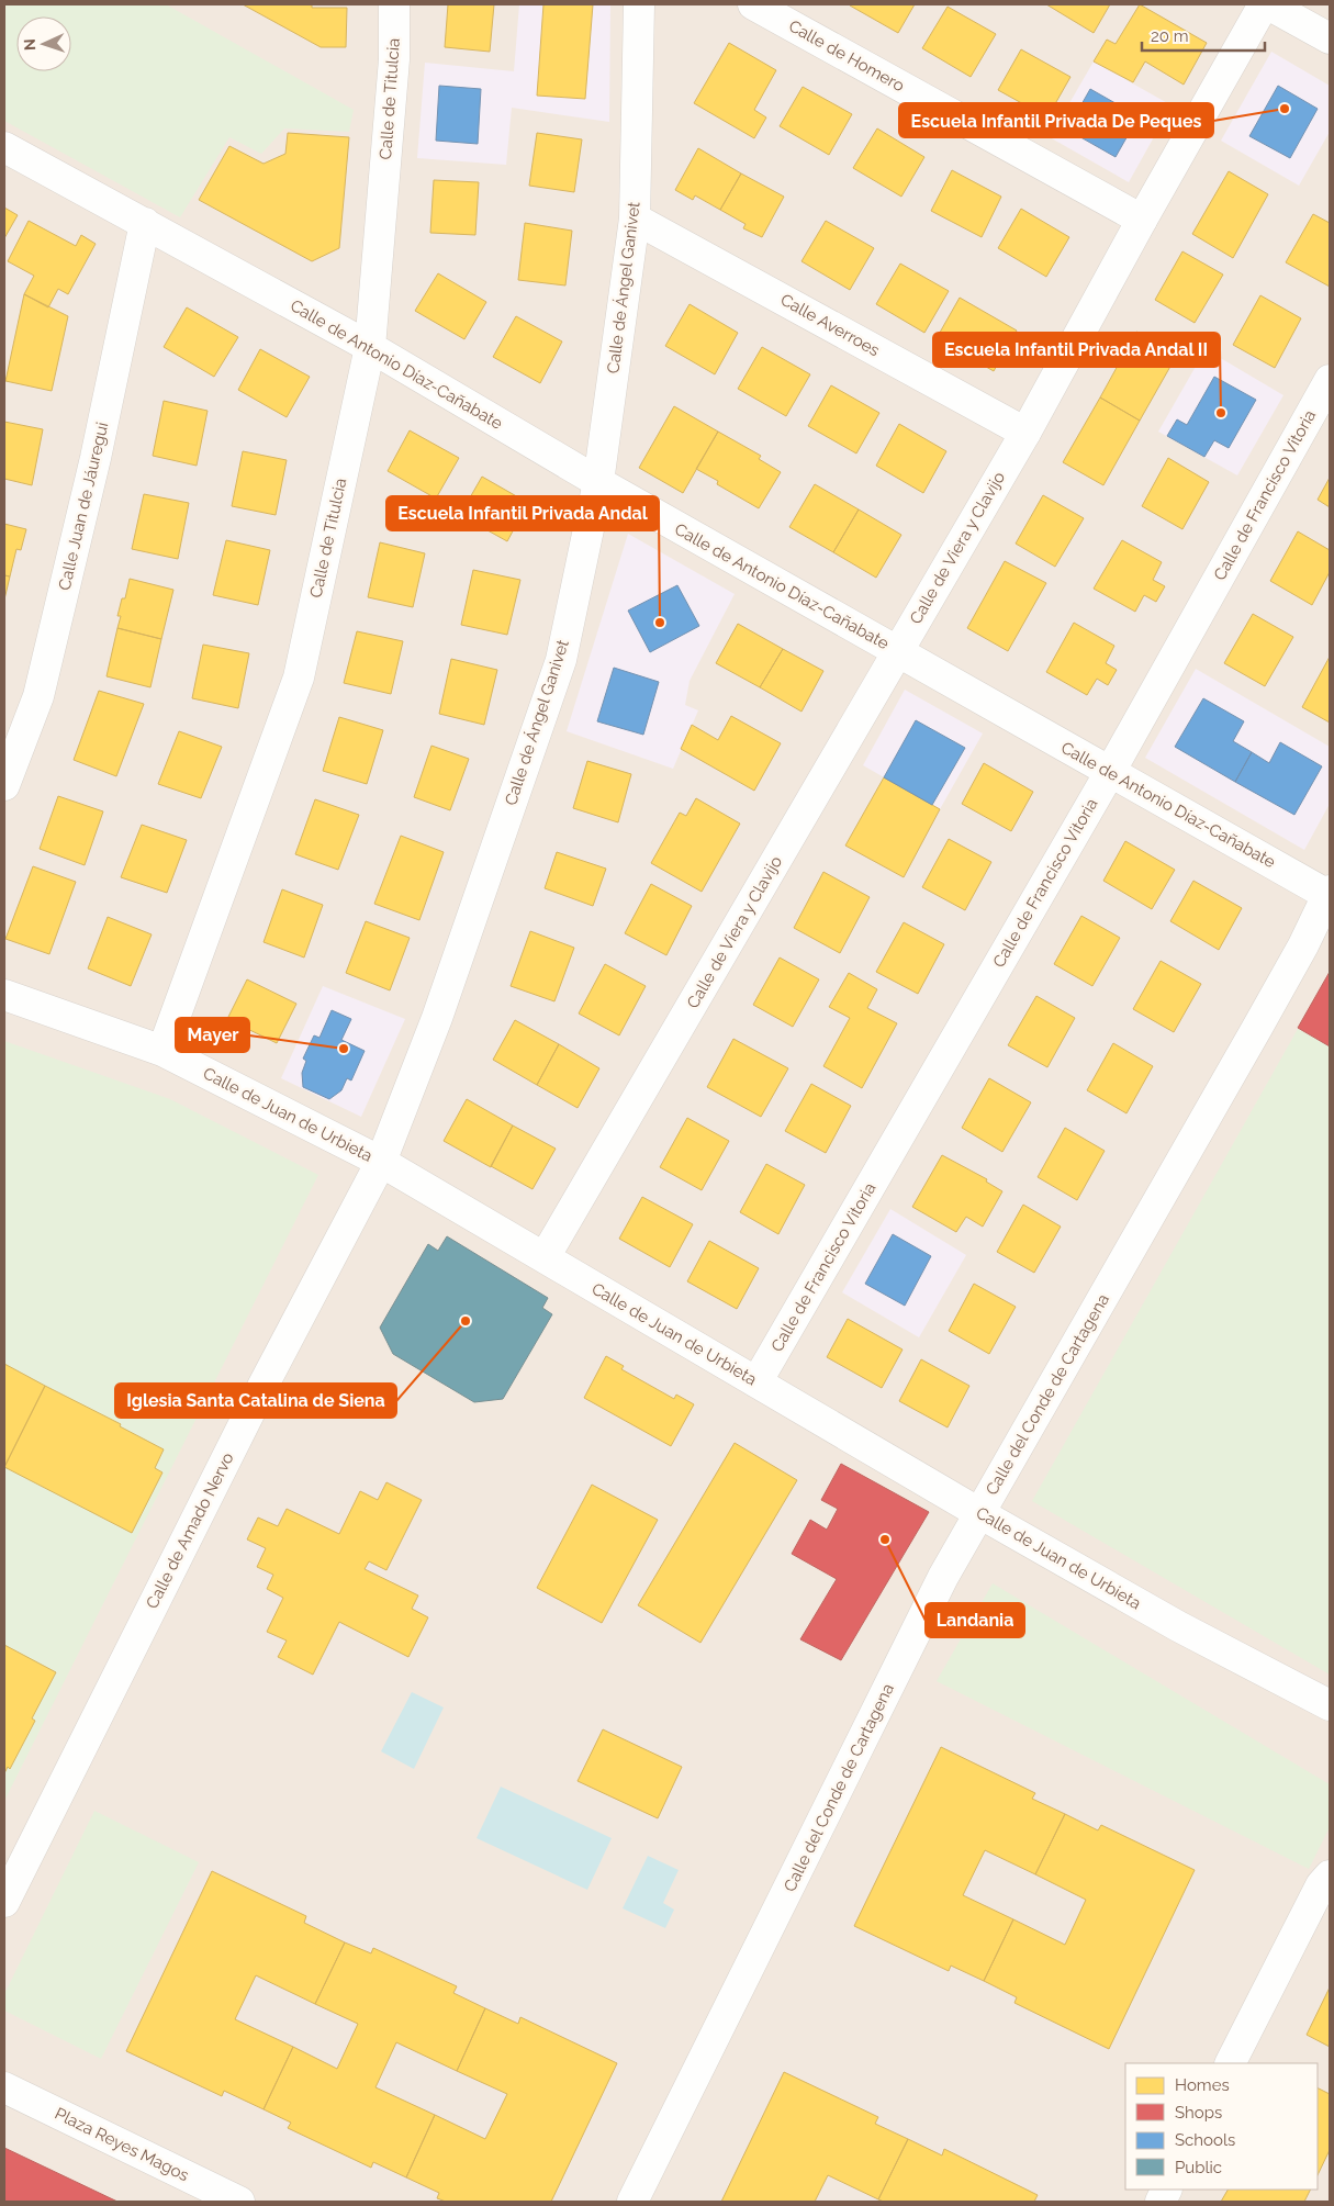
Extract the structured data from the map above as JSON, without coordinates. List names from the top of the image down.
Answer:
{
  "streets": {
    "street": [
      "Calle de Homero",
      "Calle de Titulcia",
      "Calle de Ángel Ganivet",
      "Calle Averroes",
      "Calle de Antonio Díaz-Cañabate",
      "Calle de Francisco Vitoria",
      "Calle Juan de Jáuregui",
      "Calle de Viera y Clavijo",
      "Calle de Juan de Urbieta",
      "Calle del Conde de Cartagena",
      "Calle de Amado Nervo",
      "Plaza Reyes Magos"
    ]
  },
  "crossings": [
    ["Calle de Homero", "Calle de Viera y Clavijo"],
    ["Calle de Titulcia", "Calle de Antonio Díaz-Cañabate"],
    ["Calle de Titulcia", "Calle de Juan de Urbieta"],
    ["Calle de Ángel Ganivet", "Calle Averroes"],
    ["Calle de Ángel Ganivet", "Calle de Antonio Díaz-Cañabate"],
    ["Calle de Ángel Ganivet", "Calle de Juan de Urbieta"],
    ["Calle de Ángel Ganivet", "Calle de Amado Nervo"],
    ["Calle Averroes", "Calle de Viera y Clavijo"],
    ["Calle de Antonio Díaz-Cañabate", "Calle de Francisco Vitoria"],
    ["Calle de Antonio Díaz-Cañabate", "Calle Juan de Jáuregui"],
    ["Calle de Antonio Díaz-Cañabate", "Calle de Viera y Clavijo"],
    ["Calle de Antonio Díaz-Cañabate", "Calle del Conde de Cartagena"],
    ["Calle de Francisco Vitoria", "Calle de Juan de Urbieta"],
    ["Calle de Viera y Clavijo", "Calle de Juan de Urbieta"],
    ["Calle de Juan de Urbieta", "Calle del Conde de Cartagena"],
    ["Calle de Juan de Urbieta", "Calle de Amado Nervo"]
  ],
  "places": [
    "Escuela Infantil Privada De Peques",
    "Escuela Infantil Privada Andal II",
    "Escuela Infantil Privada Andal",
    "Mayer",
    "Iglesia Santa Catalina de Siena",
    "Landania"
  ],
  "legend": [
    "Homes",
    "Shops",
    "Schools",
    "Public"
  ],
  "scale_bar": "20 m",
  "north": "left"
}
